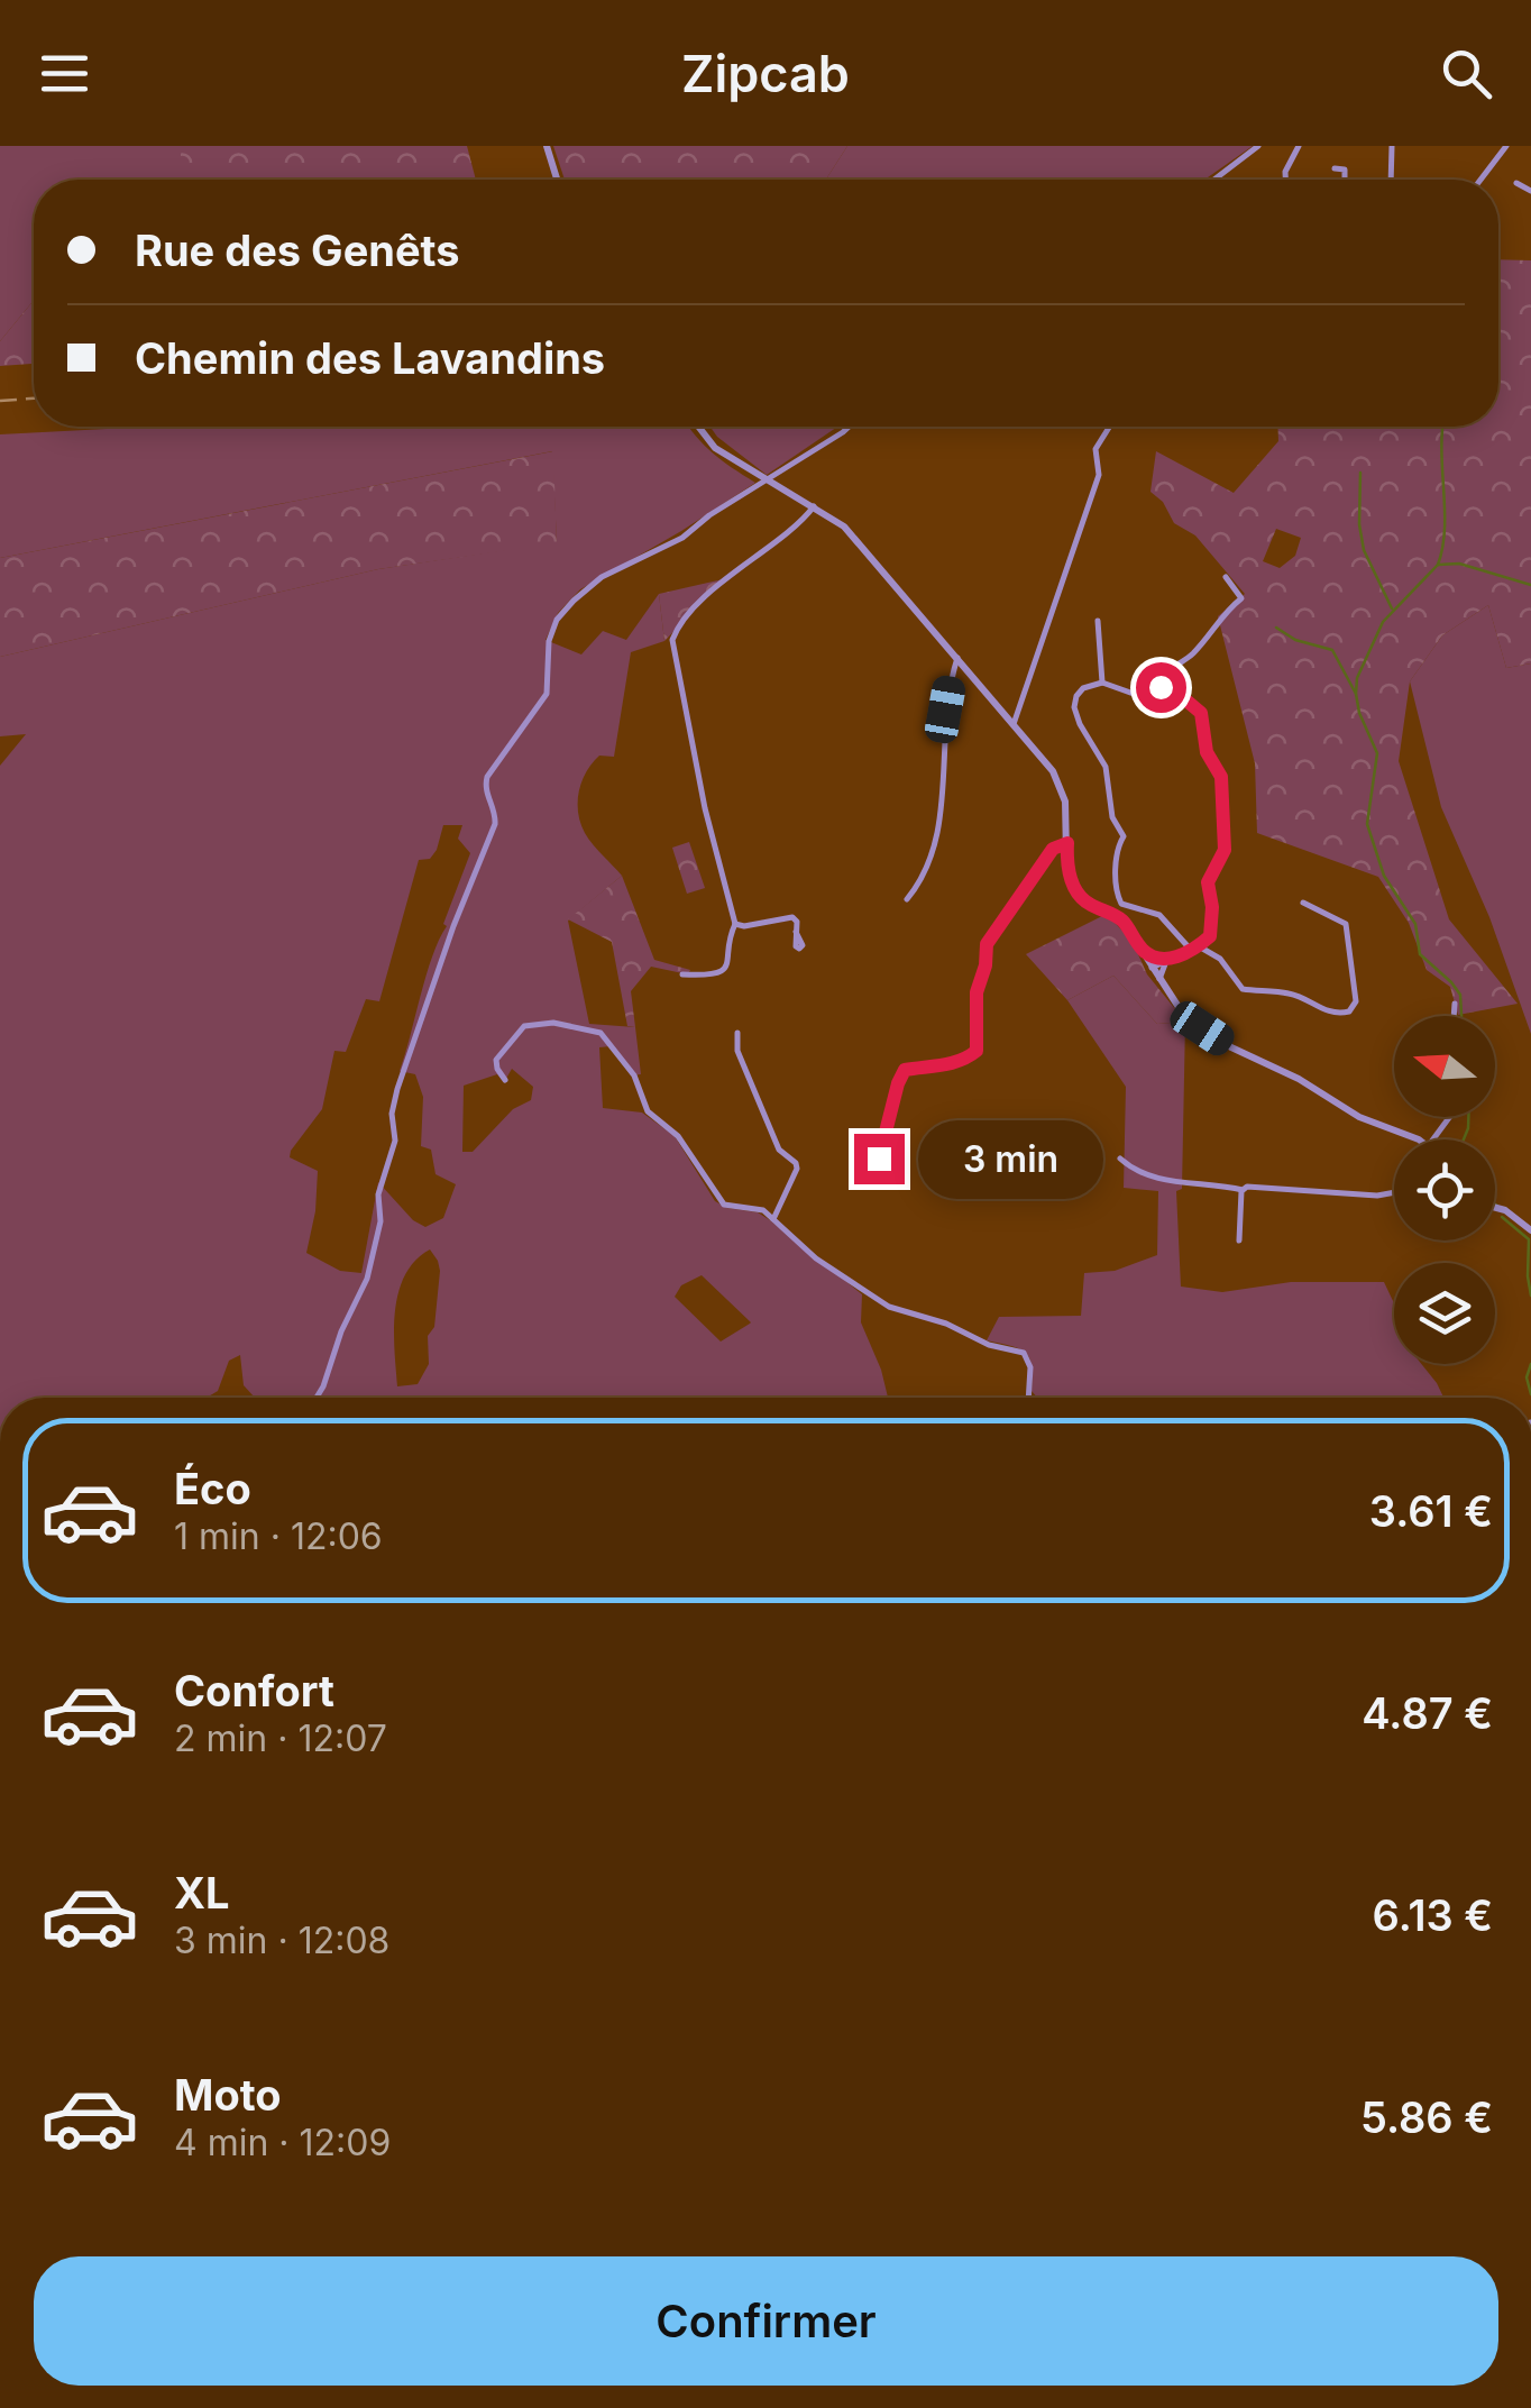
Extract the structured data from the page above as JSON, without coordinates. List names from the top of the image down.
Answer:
{
  "north": "left",
  "page": {
    "header": "Zipcab",
    "banner": ["Rue des Genêts", "Chemin des Lavandins"],
    "bubble": "3 min",
    "list": [
      {
        "name": "Éco",
        "note": "1 min · 12:06",
        "value": "3.61 €"
      },
      {
        "name": "Confort",
        "note": "2 min · 12:07",
        "value": "4.87 €"
      },
      {
        "name": "XL",
        "note": "3 min · 12:08",
        "value": "6.13 €"
      },
      {
        "name": "Moto",
        "note": "4 min · 12:09",
        "value": "5.86 €"
      }
    ],
    "buttons": "Confirmer"
  }
}
